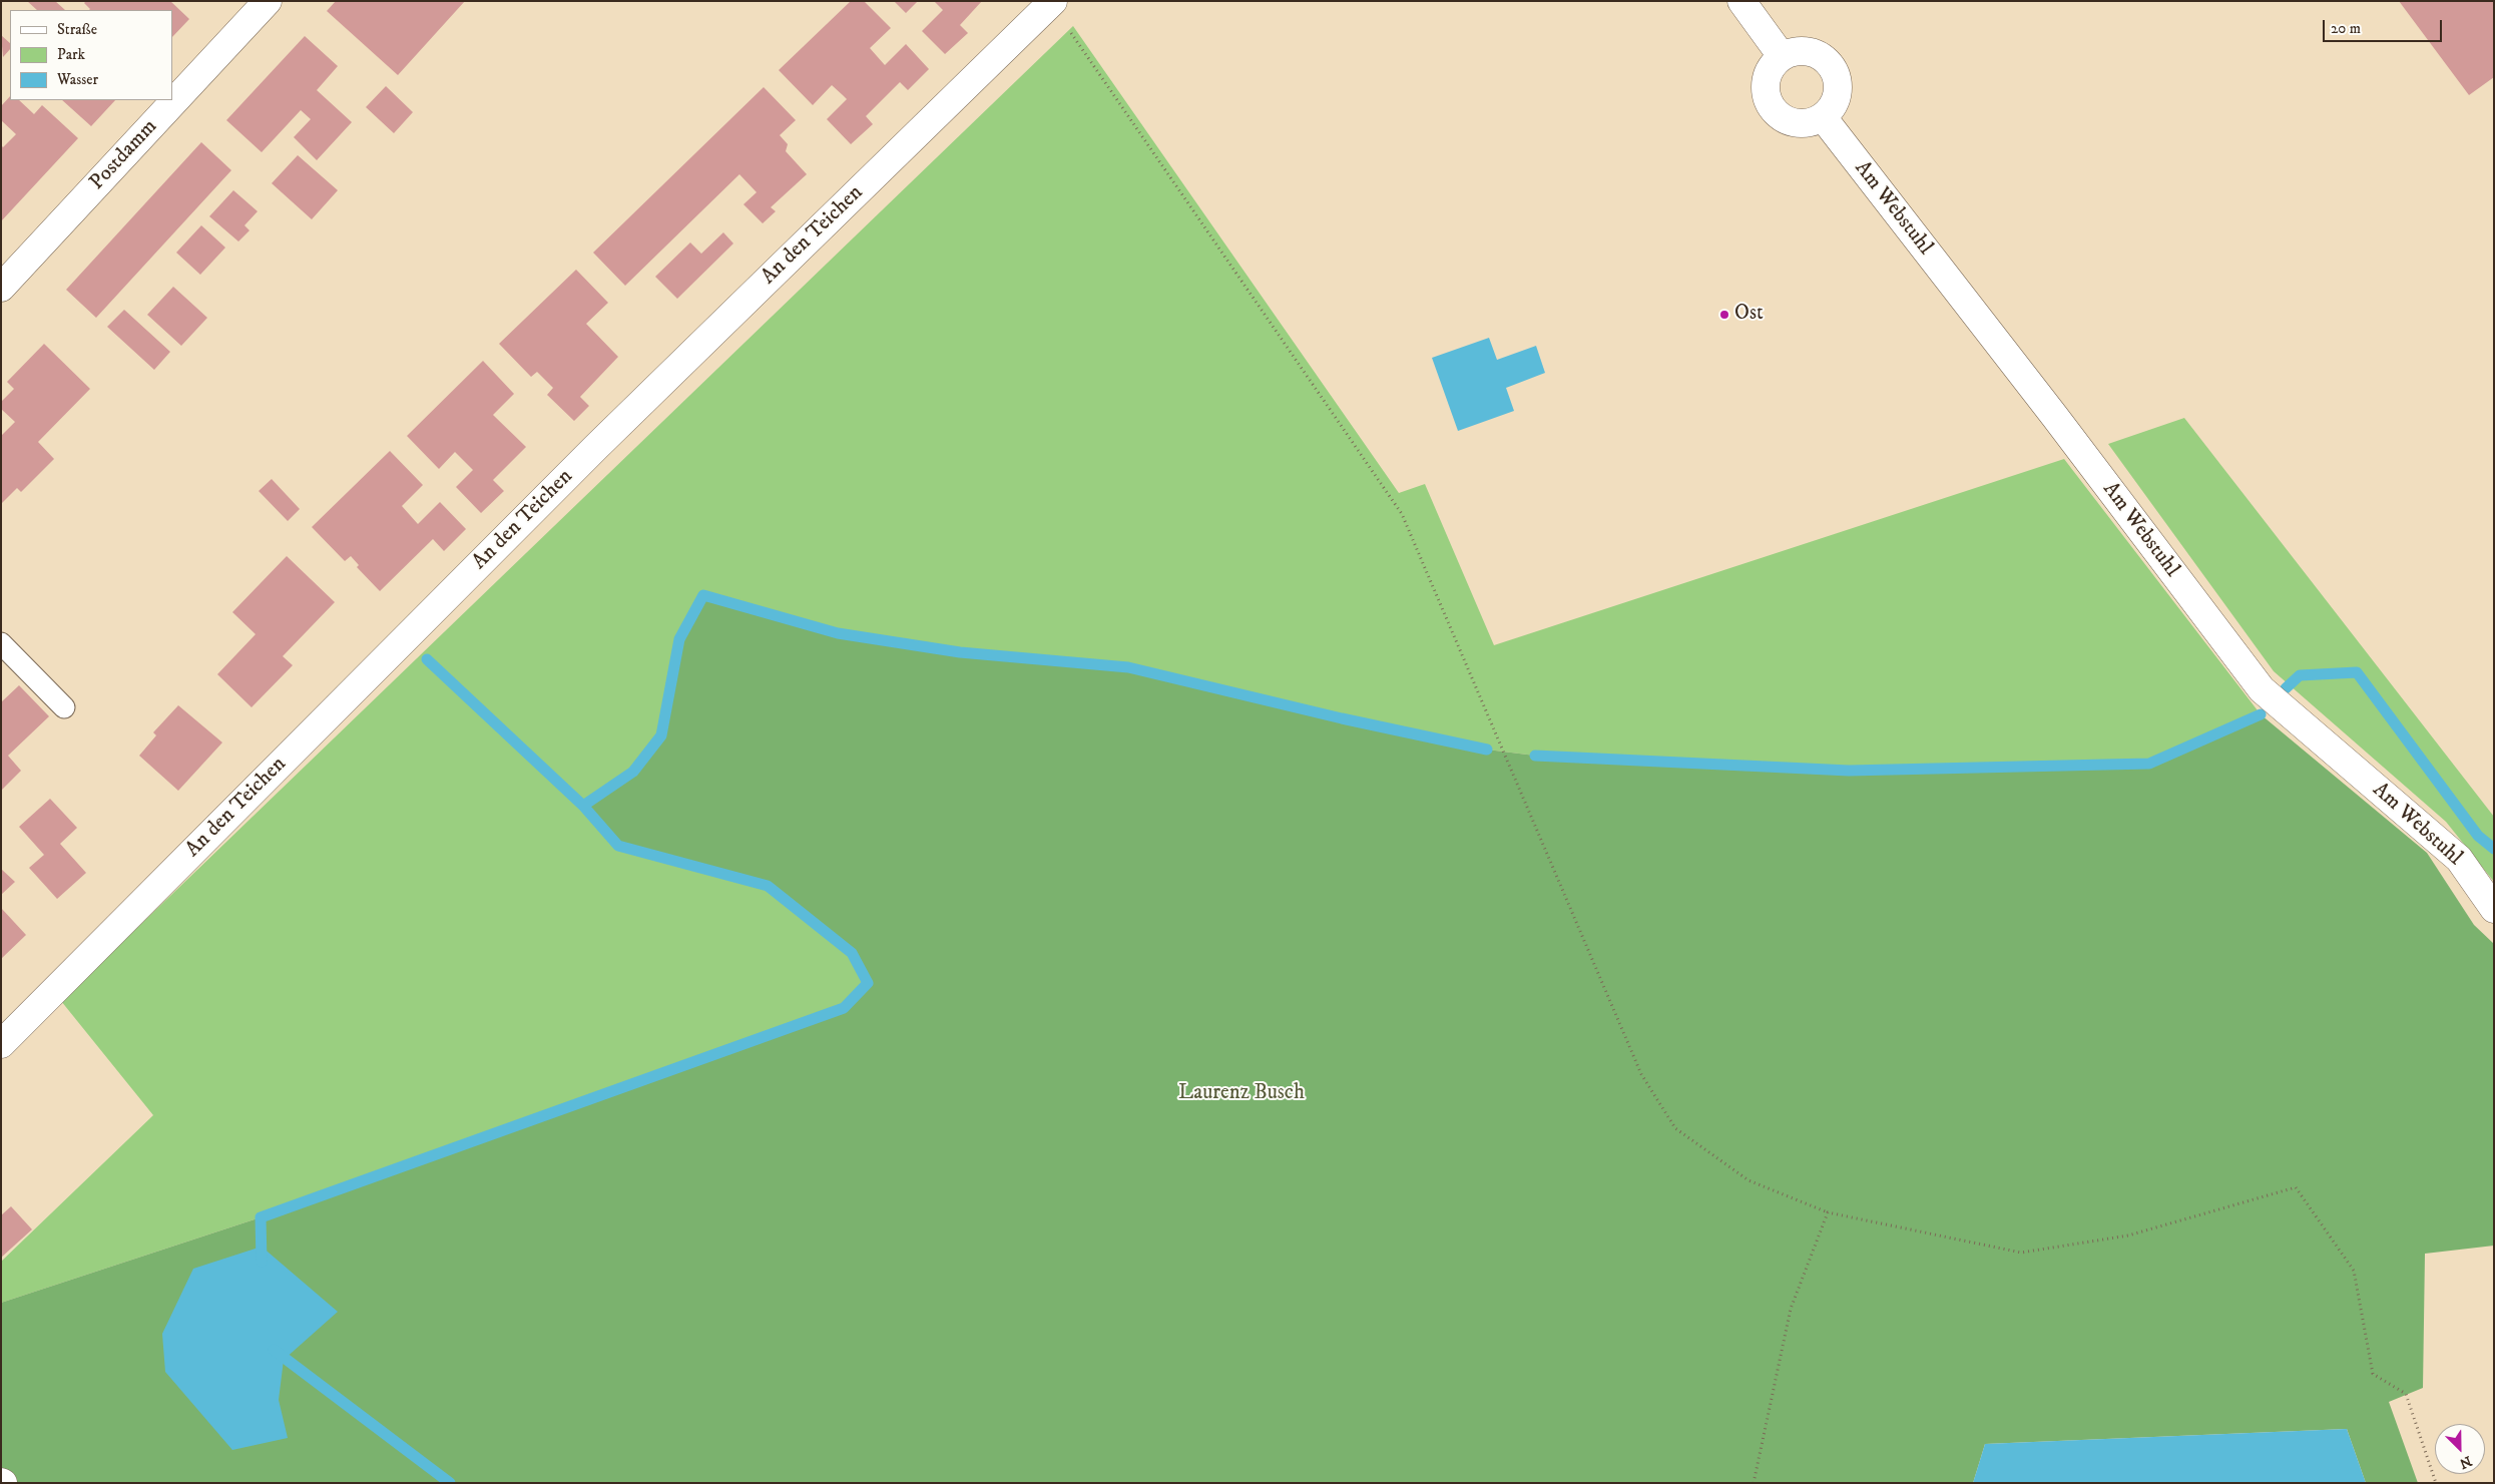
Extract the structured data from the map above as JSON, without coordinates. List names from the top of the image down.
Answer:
{
  "streets": {
    "street": ["Postdamm", "Am Webstuhl", "An den Teichen"]
  },
  "parks": ["Laurenz Busch"],
  "places": ["Ost"],
  "legend": ["Straße", "Park", "Wasser"],
  "scale_bar": "20 m",
  "north": "bottom right"
}
